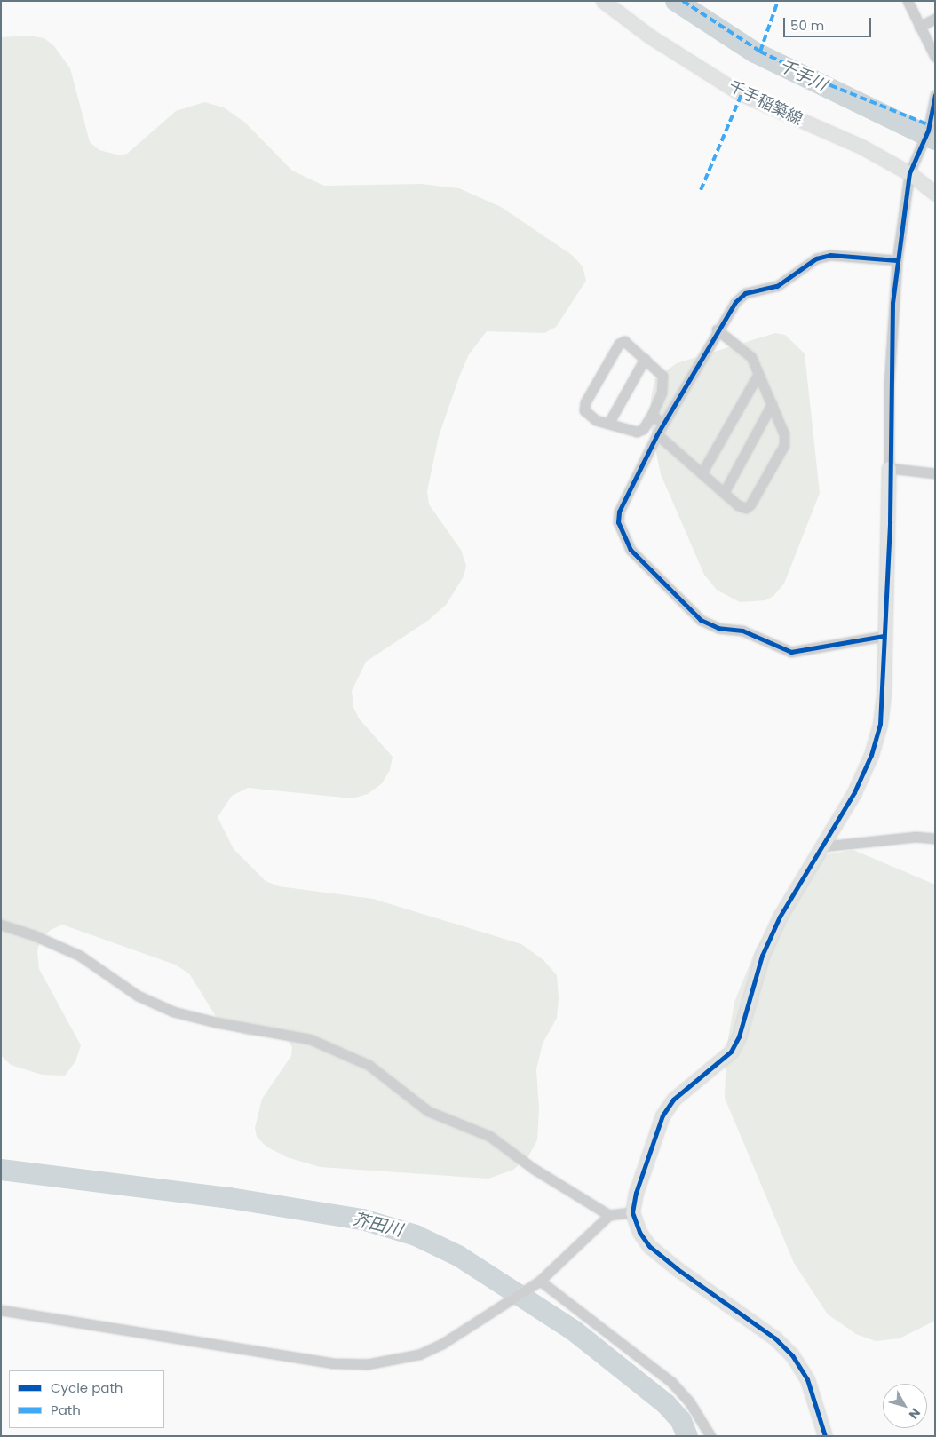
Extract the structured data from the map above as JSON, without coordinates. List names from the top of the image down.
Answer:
{
  "streets": {
    "street": ["千手稲築線"]
  },
  "water": ["千手川", "芥田川"],
  "legend": ["Cycle path", "Path"],
  "scale_bar": "50 m",
  "north": "bottom right"
}
